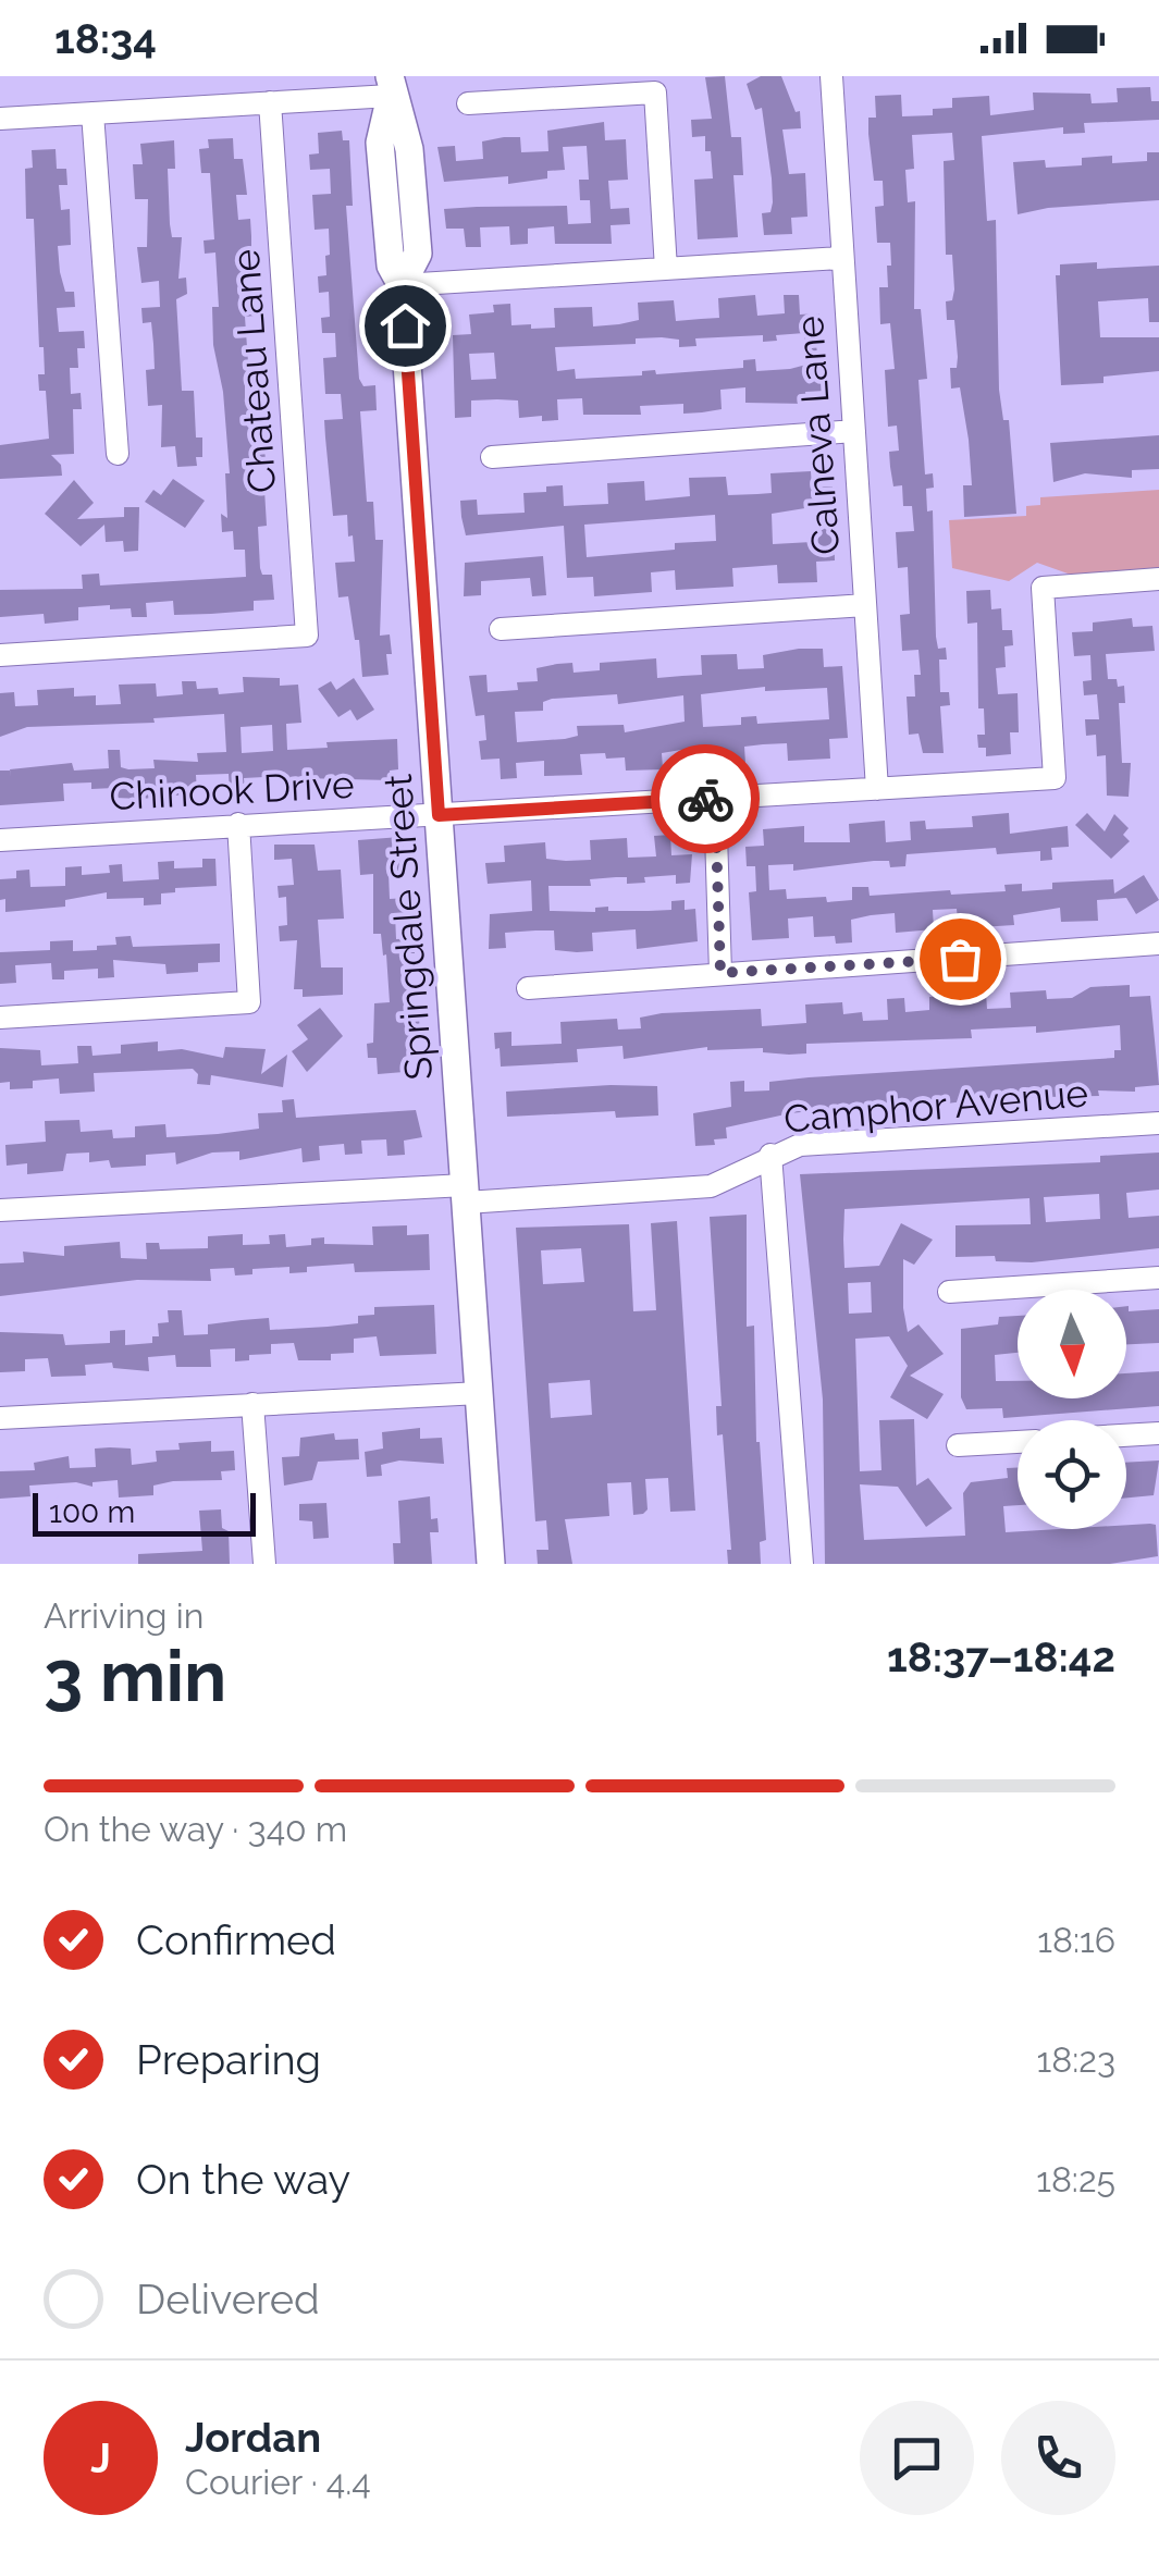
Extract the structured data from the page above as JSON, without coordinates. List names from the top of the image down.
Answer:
{
  "streets": {
    "main road": ["Springdale Street"],
    "street": [
      "Chateau Lane",
      "Calneva Lane",
      "Chinook Drive",
      "Camphor Avenue"
    ]
  },
  "crossings": [
    ["Calneva Lane", "Chinook Drive"],
    ["Chinook Drive", "Springdale Street"],
    ["Springdale Street", "Camphor Avenue"]
  ],
  "scale_bar": "100 m",
  "north": "bottom",
  "page": {
    "status": "18:34",
    "scale": "100 m",
    "heading": ["3 min", "Arriving in", "18:37–18:42"],
    "panel": ["Jordan", "Courier · 4.4"],
    "bar": "On the way · 340 m",
    "list": [
      ["Confirmed", "18:16"],
      ["Preparing", "18:23"],
      ["On the way", "18:25"],
      "Delivered"
    ],
    "round": "J"
  }
}
